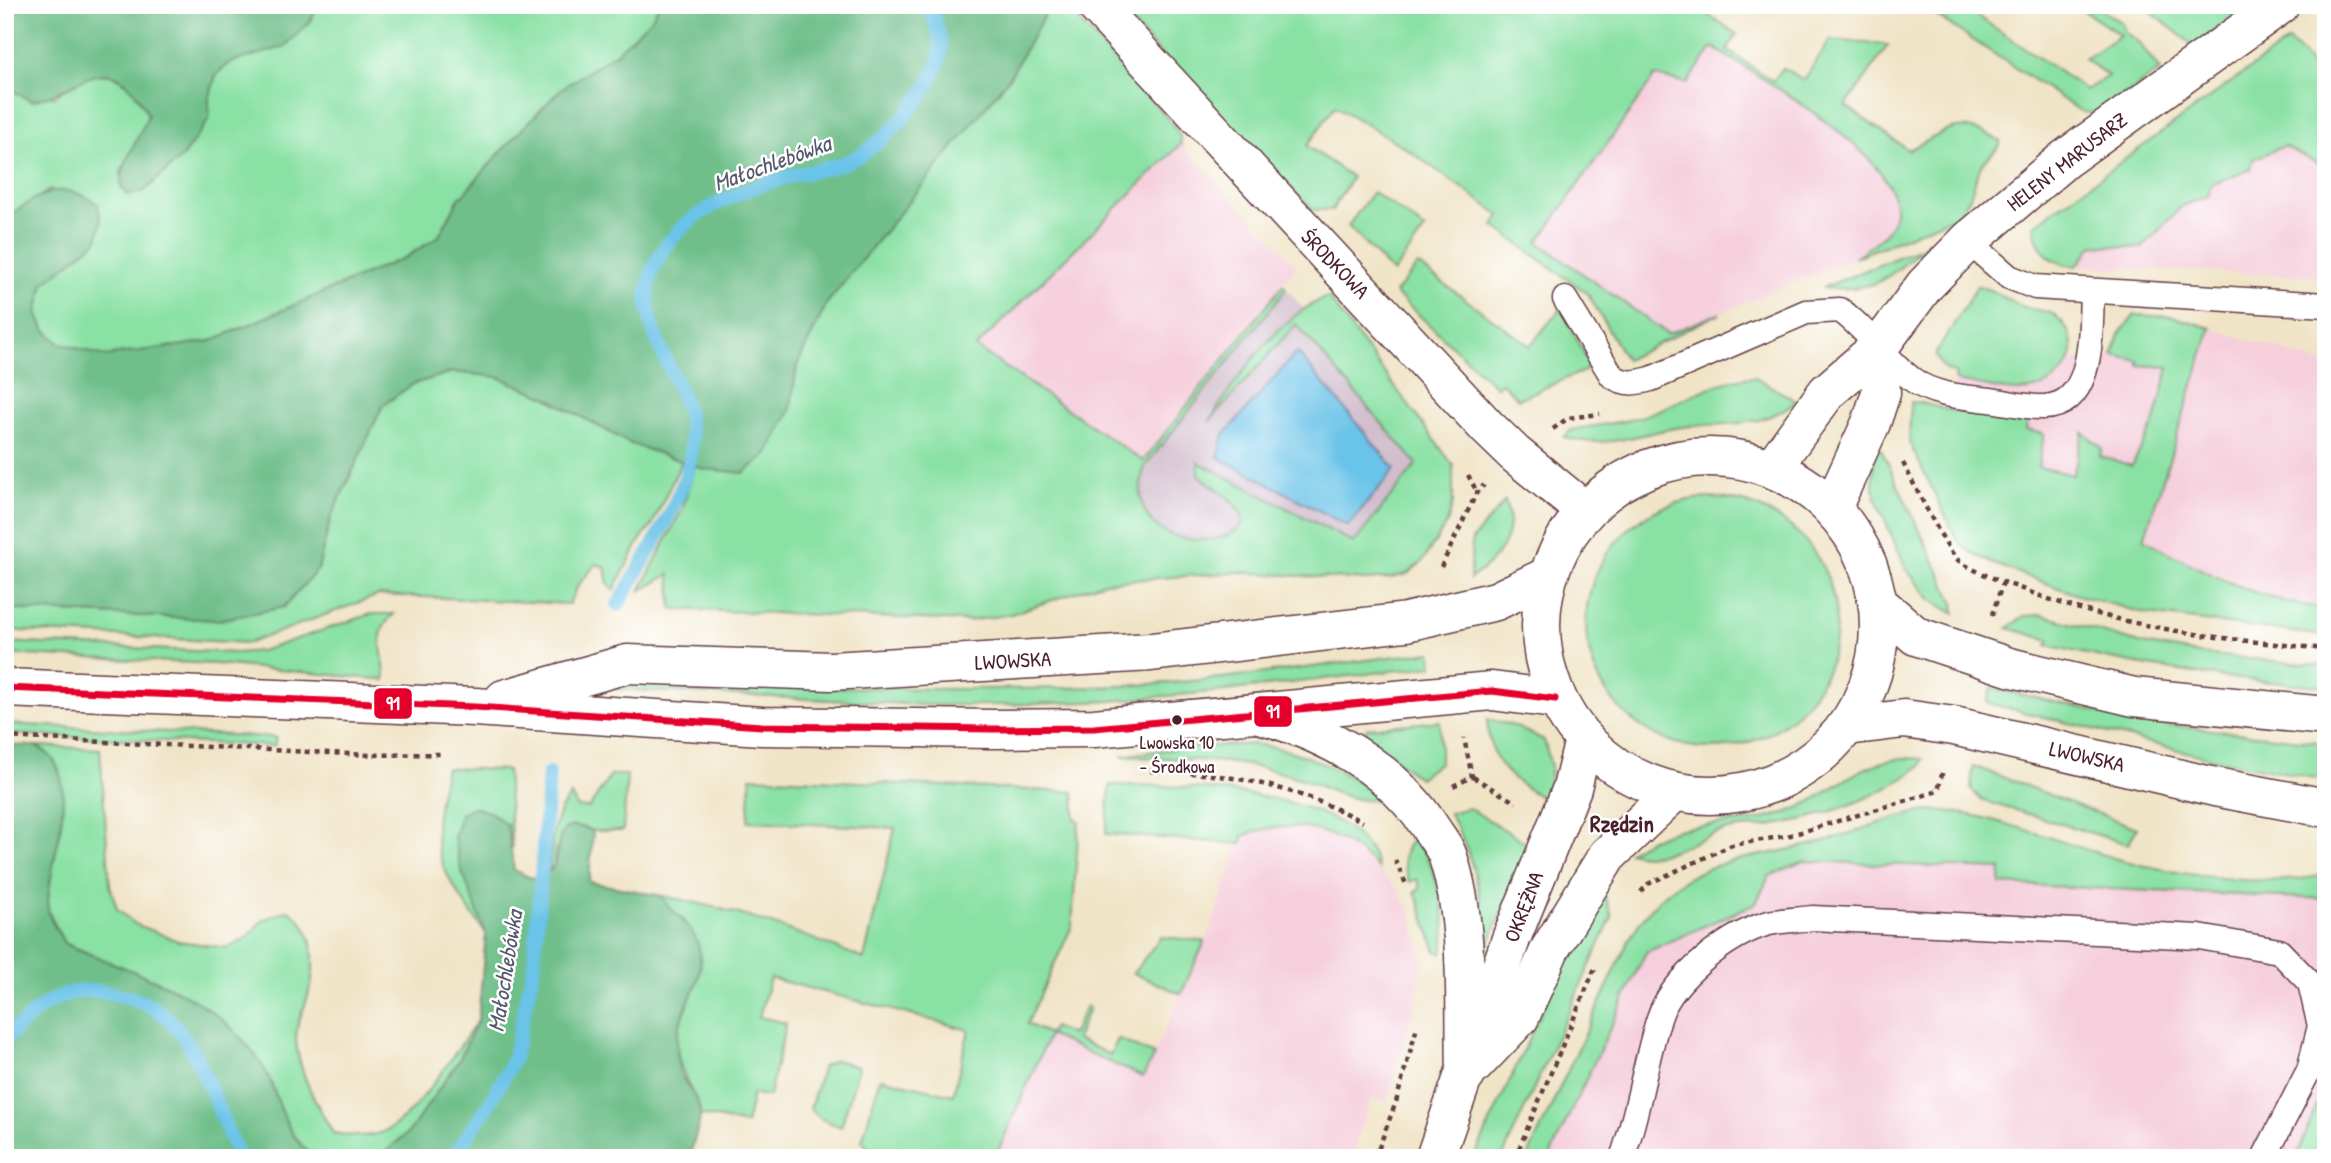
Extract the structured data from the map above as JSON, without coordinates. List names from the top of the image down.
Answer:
{
  "streets": {
    "main road": [
      "HELENY MARUSARZ",
      "ŚRODKOWA",
      "LWOWSKA",
      "OKRĘŻNA"
    ]
  },
  "districts": ["Rzędzin"],
  "water": ["Małochlebówka"],
  "places": ["Lwowska 10 - Środkowa"],
  "lines": ["transit line 91"]
}
